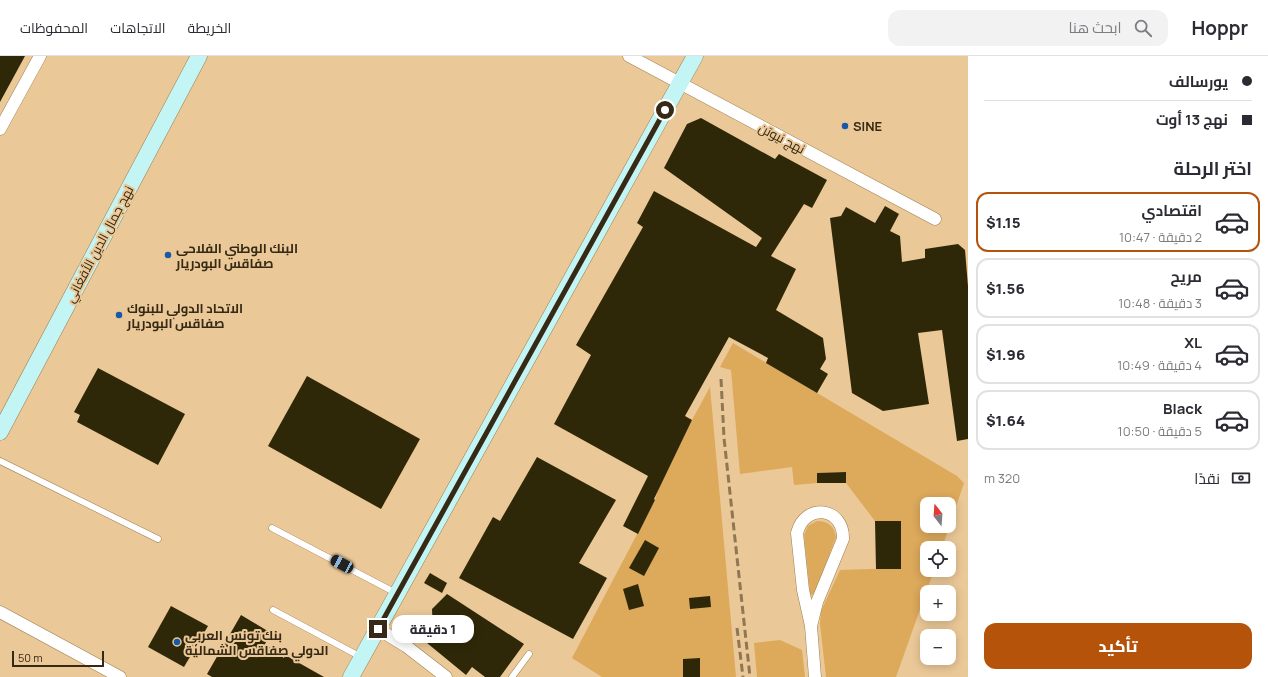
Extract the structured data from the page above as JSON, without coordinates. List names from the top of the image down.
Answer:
{
  "streets": {
    "main road": ["نهج جمال الدين الأفغاني"],
    "street": ["نهج نيوتن"]
  },
  "places": [
    "SINE",
    "البنك الوطني الفلاحي صفاقس البودريار",
    "الاتحاد الدولي للبنوك صفاقس البودريار",
    "بنك تونس العربي الدولي صفاقس الشمالية"
  ],
  "scale_bar": "50 m",
  "north": "top",
  "page": {
    "header": "Hoppr",
    "search": "ابحث هنا",
    "nav": ["الخريطة", "الاتجاهات", "المحفوظات"],
    "banner": ["يورسالف", "نهج 13 أوت"],
    "heading": "اختر الرحلة",
    "list": [
      {
        "name": "اقتصادي",
        "note": "2 دقيقة · 10:47",
        "value": "$1.15"
      },
      {
        "name": "مريح",
        "note": "3 دقيقة · 10:48",
        "value": "$1.56"
      },
      {
        "name": "XL",
        "note": "4 دقيقة · 10:49",
        "value": "$1.96"
      },
      {
        "name": "Black",
        "note": "5 دقيقة · 10:50",
        "value": "$1.64"
      }
    ],
    "pay": ["نقدًا", "320 m"],
    "map_buttons": ["+", "−"],
    "buttons": "تأكيد",
    "bubble": "1 دقيقة",
    "scale": "50 m"
  }
}
